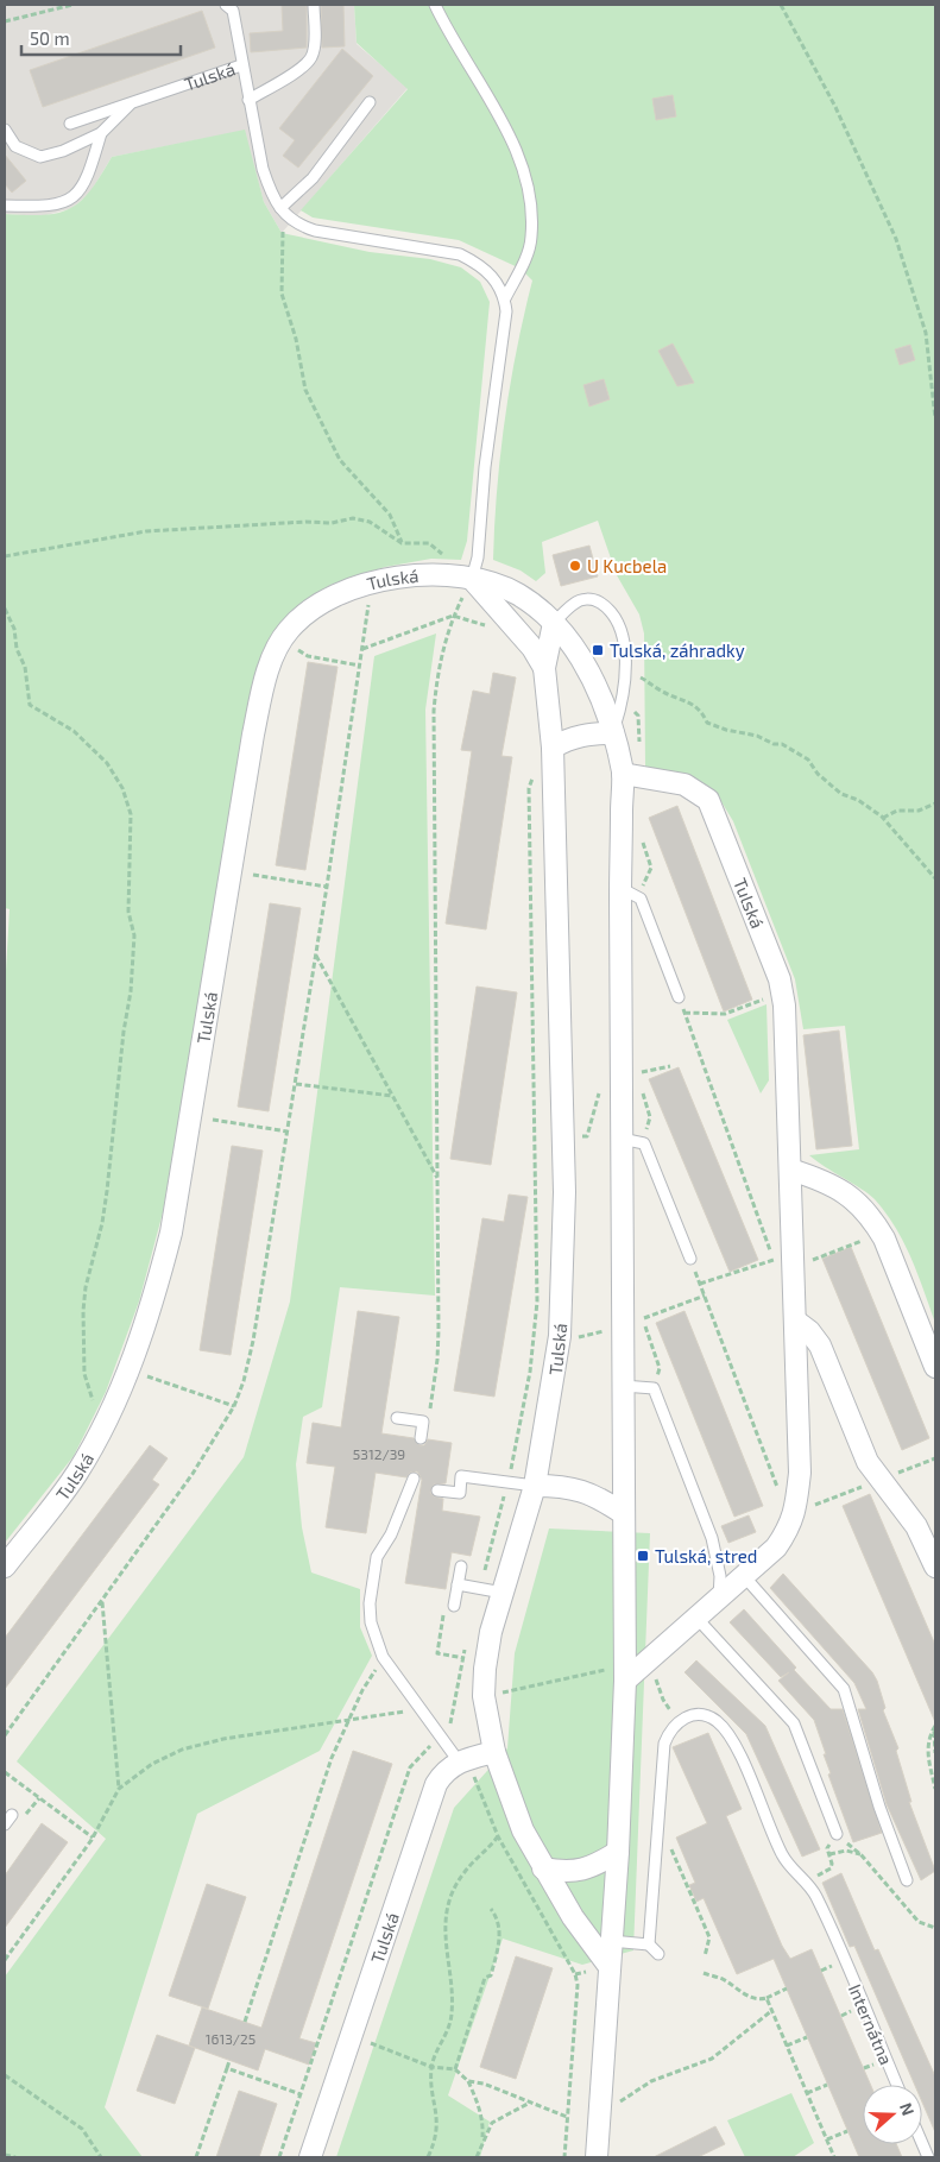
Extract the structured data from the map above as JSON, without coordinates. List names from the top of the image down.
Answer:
{
  "streets": {
    "street": ["Tulská"],
    "lane": ["Internátna"]
  },
  "places": {
    "other": ["U Kucbela"],
    "transit": ["Tulská, záhradky", "Tulská, stred"]
  },
  "house_numbers": ["5312/39", "1613/25"],
  "scale_bar": "50 m",
  "north": "right"
}
